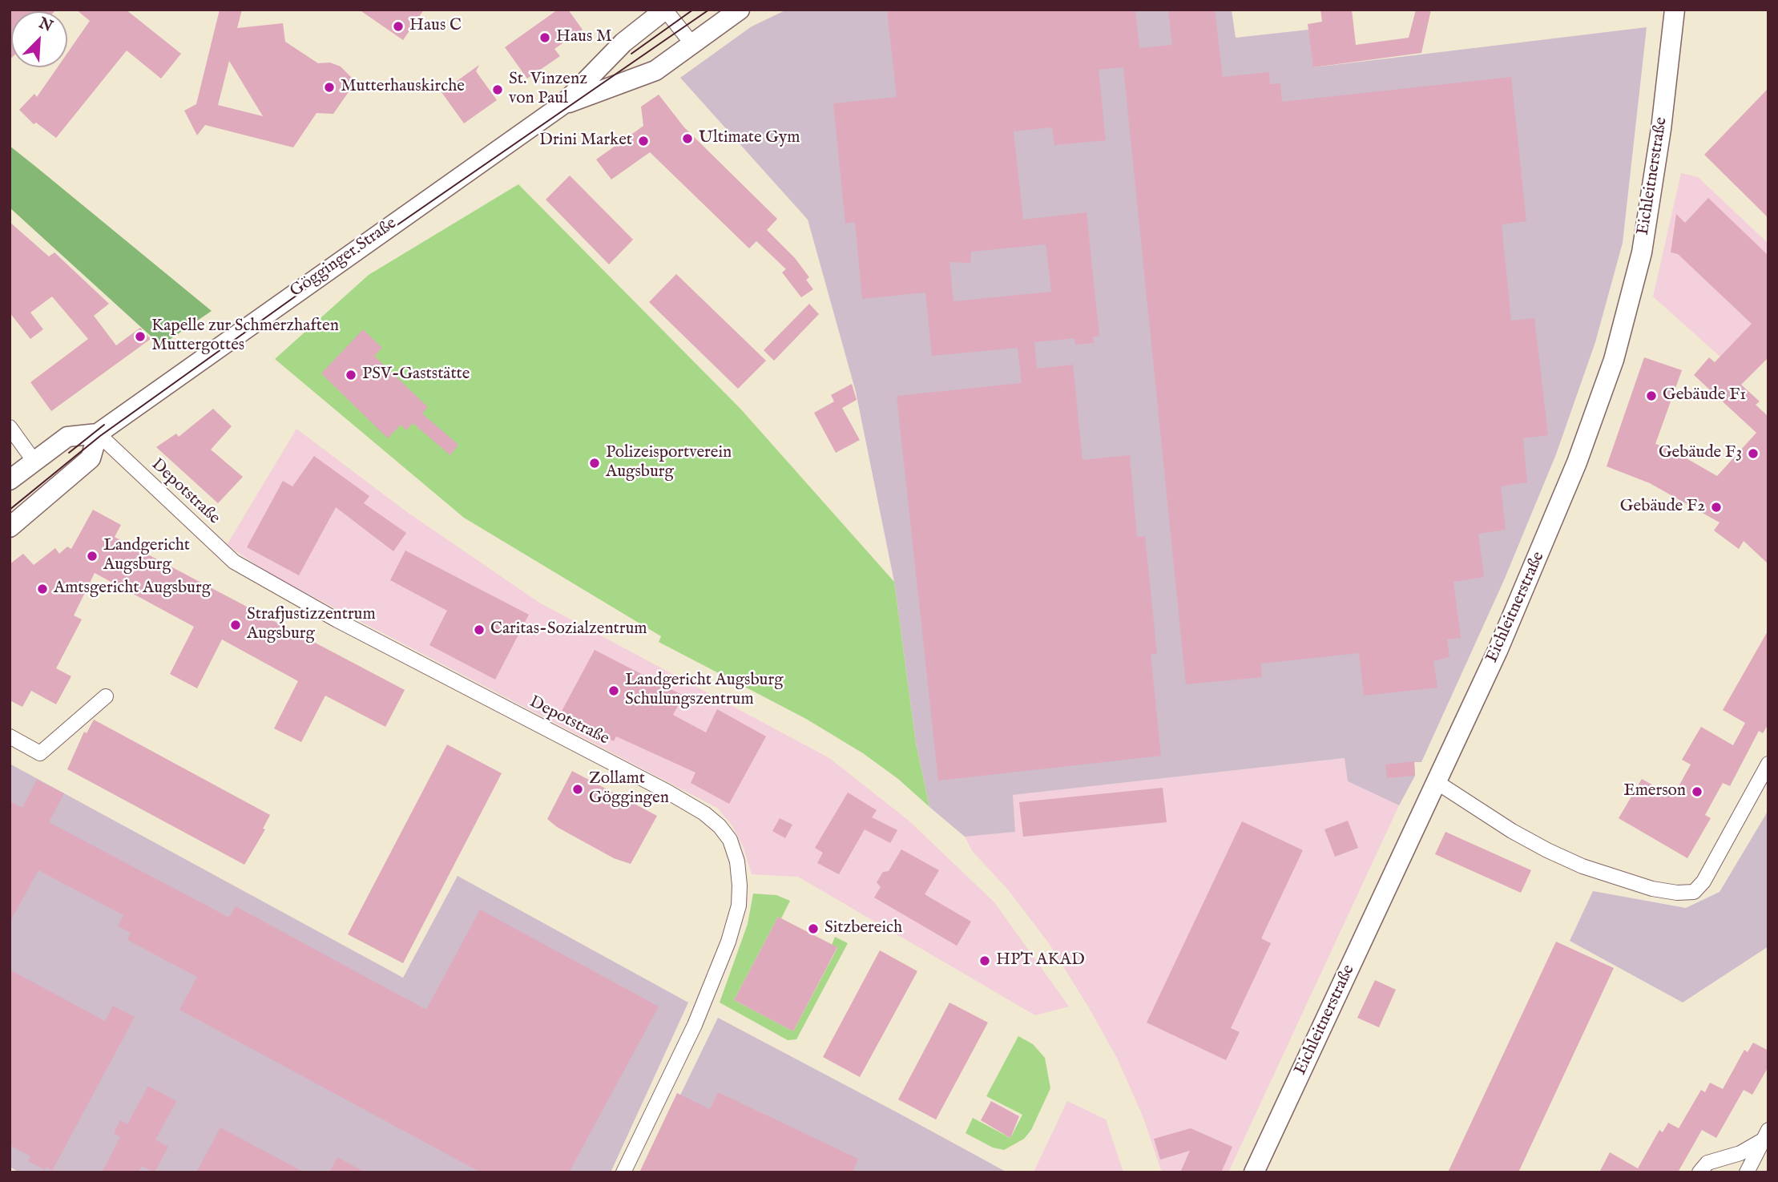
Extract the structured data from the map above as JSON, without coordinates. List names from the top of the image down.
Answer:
{
  "streets": {
    "main road": ["Eichleitnerstraße", "Gögginger Straße"],
    "street": ["Depotstraße"]
  },
  "crossings": [
    ["Gögginger Straße", "Depotstraße"]
  ],
  "places": [
    "Haus C",
    "Haus M",
    "Mutterhauskirche",
    "St. Vinzenz von Paul",
    "Ultimate Gym",
    "Drini Market",
    "Kapelle zur Schmerzhaften Muttergottes",
    "PSV-Gaststätte",
    "Gebäude F1",
    "Gebäude F3",
    "Polizeisportverein Augsburg",
    "Gebäude F2",
    "Landgericht Augsburg",
    "Amtsgericht Augsburg",
    "Strafjustizzentrum Augsburg",
    "Caritas-Sozialzentrum",
    "Landgericht Augsburg Schulungszentrum",
    "Zollamt Göggingen",
    "Emerson",
    "Sitzbereich",
    "HPT AKAD"
  ],
  "north": "top right"
}
